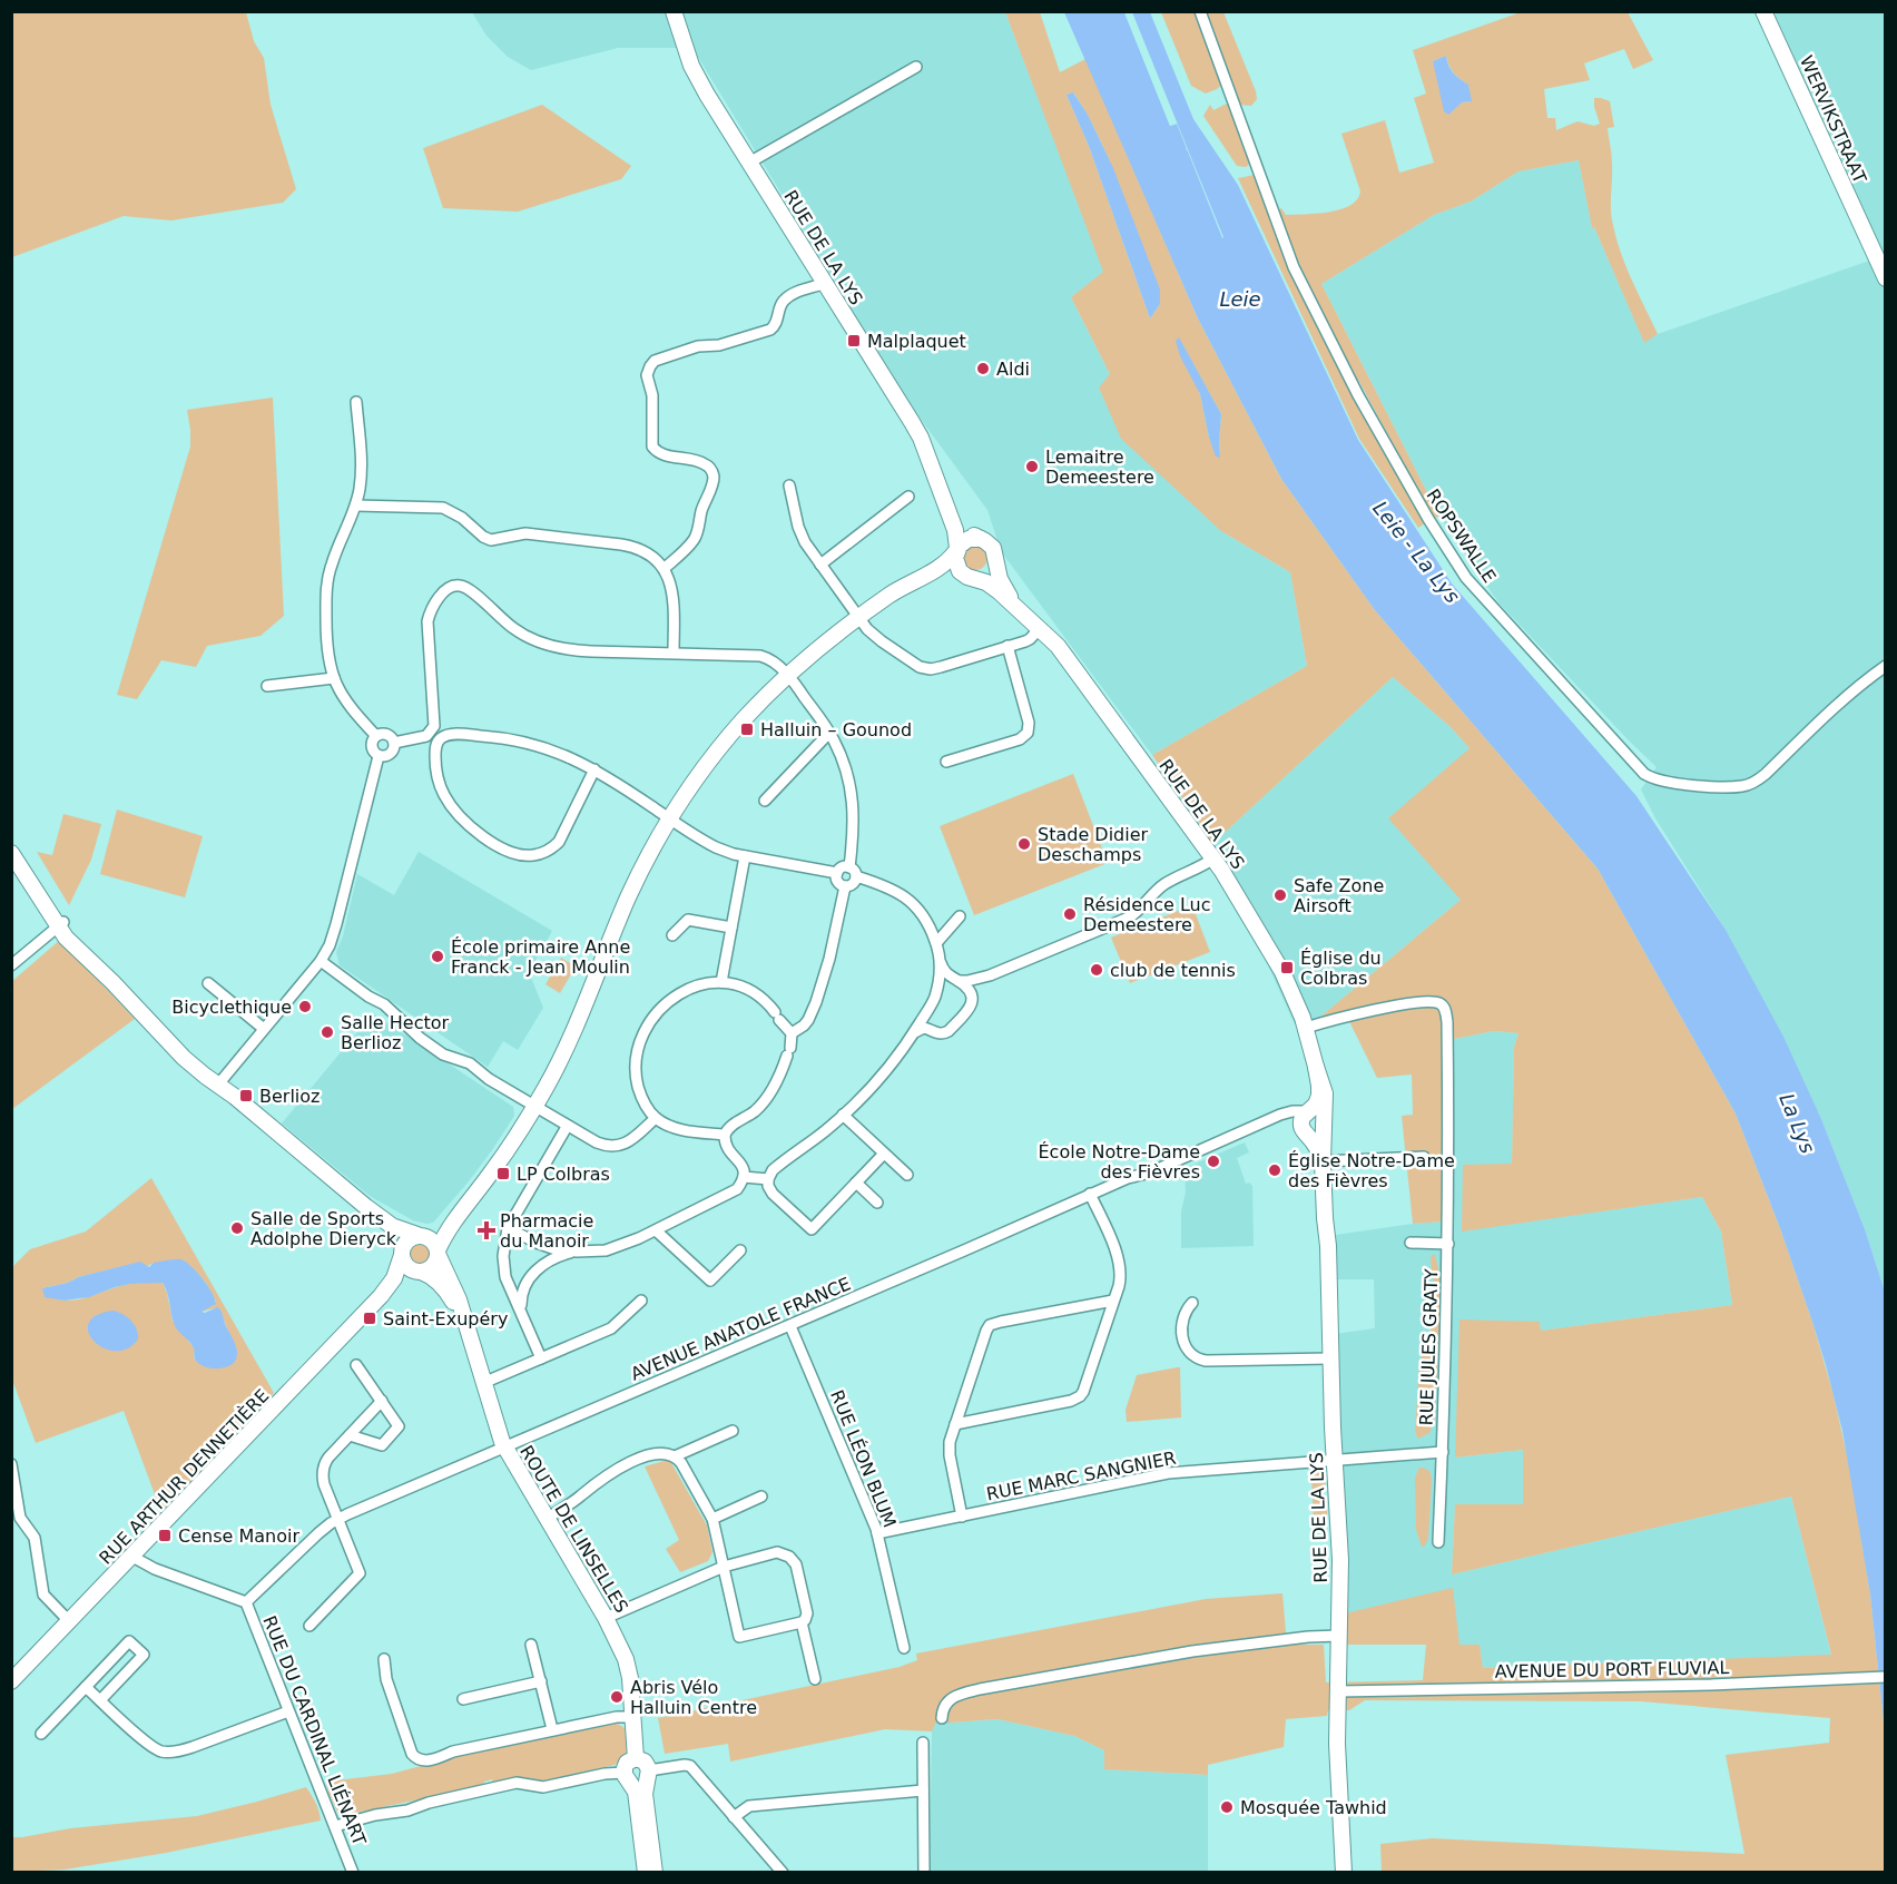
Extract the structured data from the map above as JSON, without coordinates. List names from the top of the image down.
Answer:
{
  "streets": {
    "street": [
      "WERVIKSTRAAT",
      "RUE DE LA LYS",
      "ROPSWALLE",
      "AVENUE ANATOLE FRANCE",
      "RUE JULES GRATY",
      "RUE LÉON BLUM",
      "RUE MARC SANGNIER",
      "RUE ARTHUR DENNETIÈRE",
      "ROUTE DE LINSELLES",
      "AVENUE DU PORT FLUVIAL",
      "RUE DU CARDINAL LIÉNART"
    ]
  },
  "crossings": [
    ["RUE DE LA LYS", "AVENUE ANATOLE FRANCE"],
    ["RUE DE LA LYS", "RUE JULES GRATY"],
    ["RUE DE LA LYS", "RUE MARC SANGNIER"],
    ["RUE DE LA LYS", "AVENUE DU PORT FLUVIAL"],
    ["AVENUE ANATOLE FRANCE", "RUE LÉON BLUM"],
    ["AVENUE ANATOLE FRANCE", "ROUTE DE LINSELLES"],
    ["AVENUE ANATOLE FRANCE", "RUE DU CARDINAL LIÉNART"],
    ["RUE JULES GRATY", "RUE MARC SANGNIER"],
    ["RUE LÉON BLUM", "RUE MARC SANGNIER"],
    ["RUE ARTHUR DENNETIÈRE", "ROUTE DE LINSELLES"],
    ["RUE ARTHUR DENNETIÈRE", "RUE DU CARDINAL LIÉNART"]
  ],
  "water": ["Leie", "Leie - La Lys", "La Lys"],
  "places": {
    "transit": [
      "Malplaquet",
      "Halluin – Gounod",
      "Église du Colbras",
      "Berlioz",
      "LP Colbras",
      "Saint-Exupéry",
      "Cense Manoir"
    ],
    "other": [
      "Aldi",
      "Lemaitre Demeestere",
      "Stade Didier Deschamps",
      "Safe Zone Airsoft",
      "Résidence Luc Demeestere",
      "École primaire Anne Franck - Jean Moulin",
      "club de tennis",
      "Bicyclethique",
      "Salle Hector Berlioz",
      "École Notre-Dame des Fièvres",
      "Église Notre-Dame des Fièvres",
      "Salle de Sports Adolphe Dieryck",
      "Abris Vélo Halluin Centre",
      "Mosquée Tawhid"
    ],
    "health": ["Pharmacie du Manoir"]
  }
}
